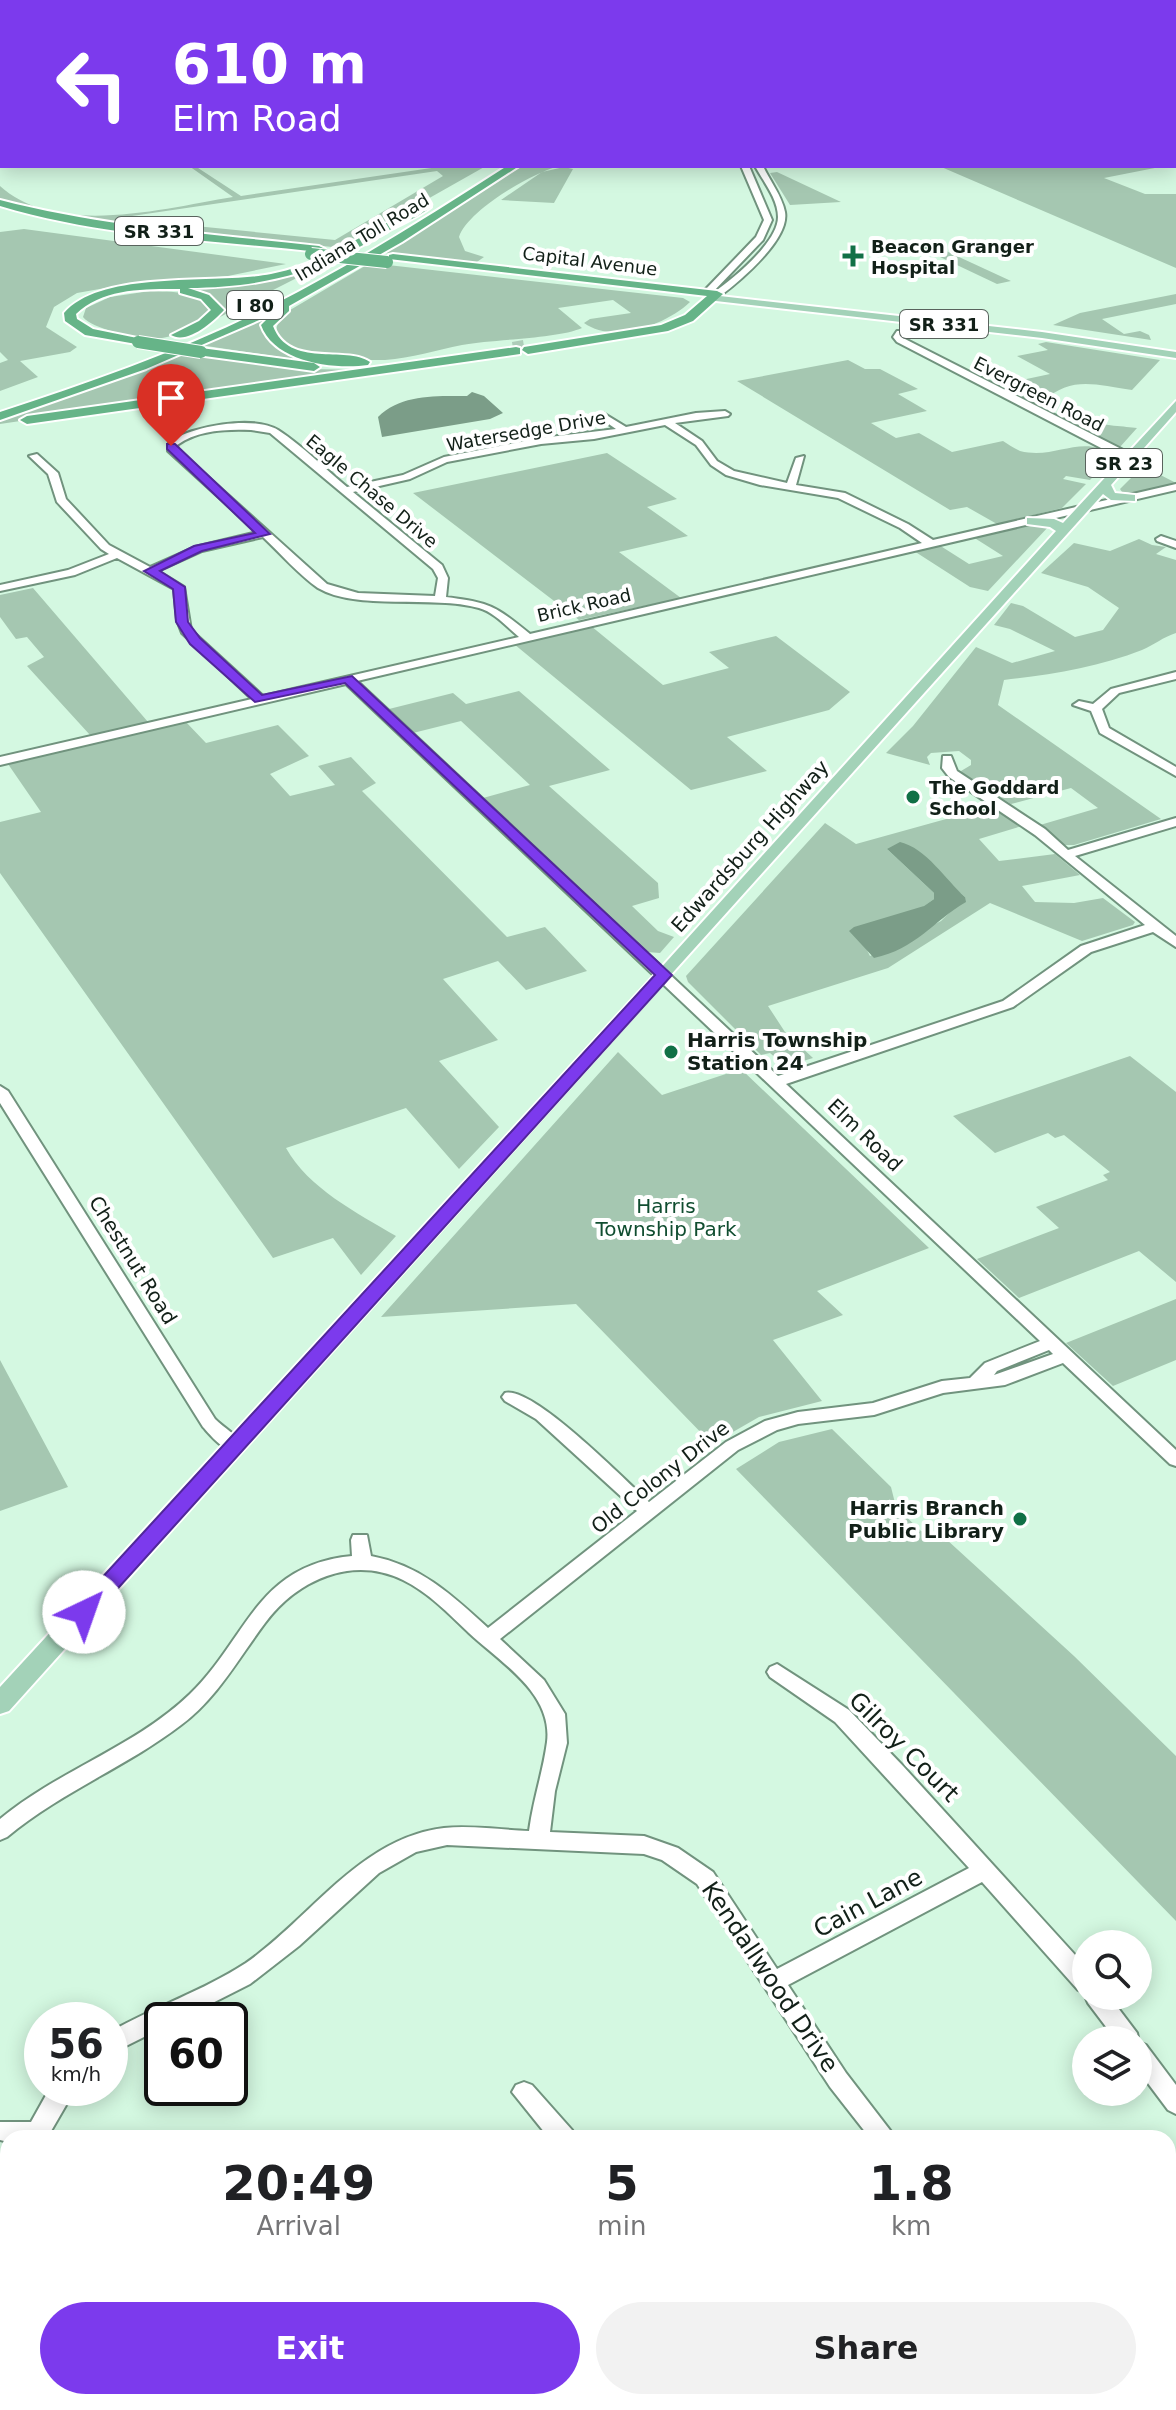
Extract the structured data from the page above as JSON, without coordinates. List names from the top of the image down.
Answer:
{
  "streets": {
    "highway": [
      "SR 331",
      "Indiana Toll Road",
      "Capital Avenue",
      "I 80"
    ],
    "main road": ["SR 23", "Edwardsburg Highway"],
    "street": [
      "Evergreen Road",
      "Watersedge Drive",
      "Eagle Chase Drive",
      "Brick Road",
      "Elm Road",
      "Chestnut Road",
      "Old Colony Drive",
      "Gilroy Court",
      "Cain Lane",
      "Kendallwood Drive"
    ]
  },
  "crossings": [
    ["Evergreen Road", "Edwardsburg Highway"],
    ["Watersedge Drive", "Eagle Chase Drive"],
    ["Brick Road", "Edwardsburg Highway"],
    ["Brick Road", "Elm Road"],
    ["Edwardsburg Highway", "Elm Road"],
    ["Edwardsburg Highway", "Chestnut Road"],
    ["Elm Road", "Old Colony Drive"],
    ["Gilroy Court", "Cain Lane"],
    ["Cain Lane", "Kendallwood Drive"]
  ],
  "parks": ["Harris Township Park"],
  "places": {
    "health": ["Beacon Granger Hospital"],
    "other": ["The Goddard School", "Harris Township Station 24", "Harris Branch Public Library"]
  },
  "page": {
    "turn": ["610 m", "Elm Road"],
    "speed": "56 km/h",
    "limit": "60",
    "eta": [
      "20:49",
      "Arrival",
      "5",
      "min",
      "1.8",
      "km"
    ],
    "buttons": ["Exit", "Share"]
  }
}
